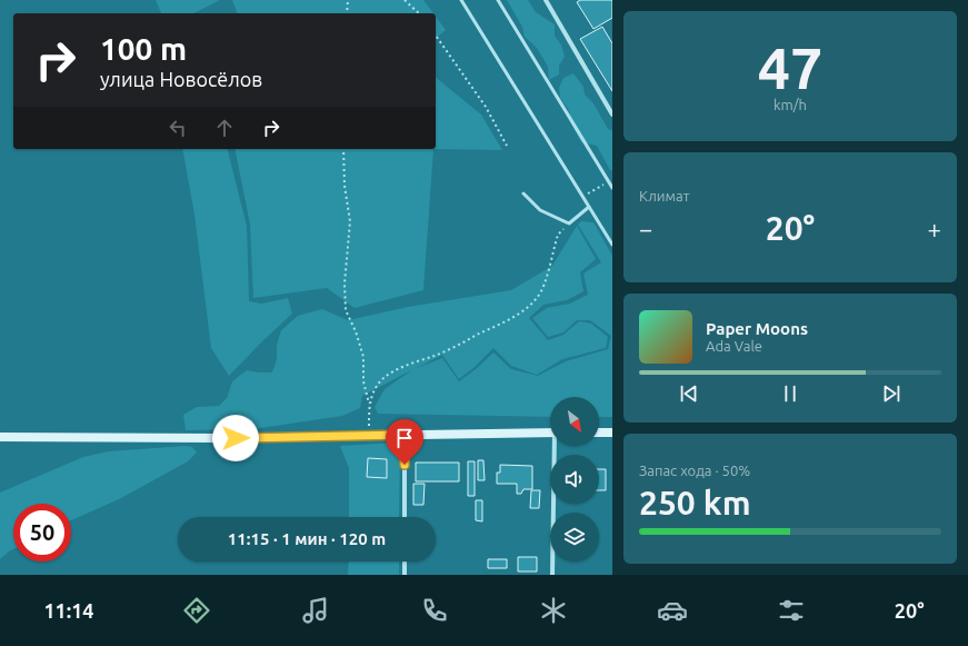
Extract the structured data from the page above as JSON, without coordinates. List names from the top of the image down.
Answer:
{
  "north": "bottom right",
  "page": {
    "tile": [
      ["47", "km/h"],
      "Климат",
      ["Запас хода · 50%", "250 km"]
    ],
    "turn": ["100 m", "улица Новосёлов"],
    "heat": ["−", "20°", "+"],
    "song": ["Paper Moons", "Ada Vale"],
    "limit": "50",
    "trip": "11:15 · 1 мин · 120 m",
    "tabs": ["11:14", "20°"]
  }
}
